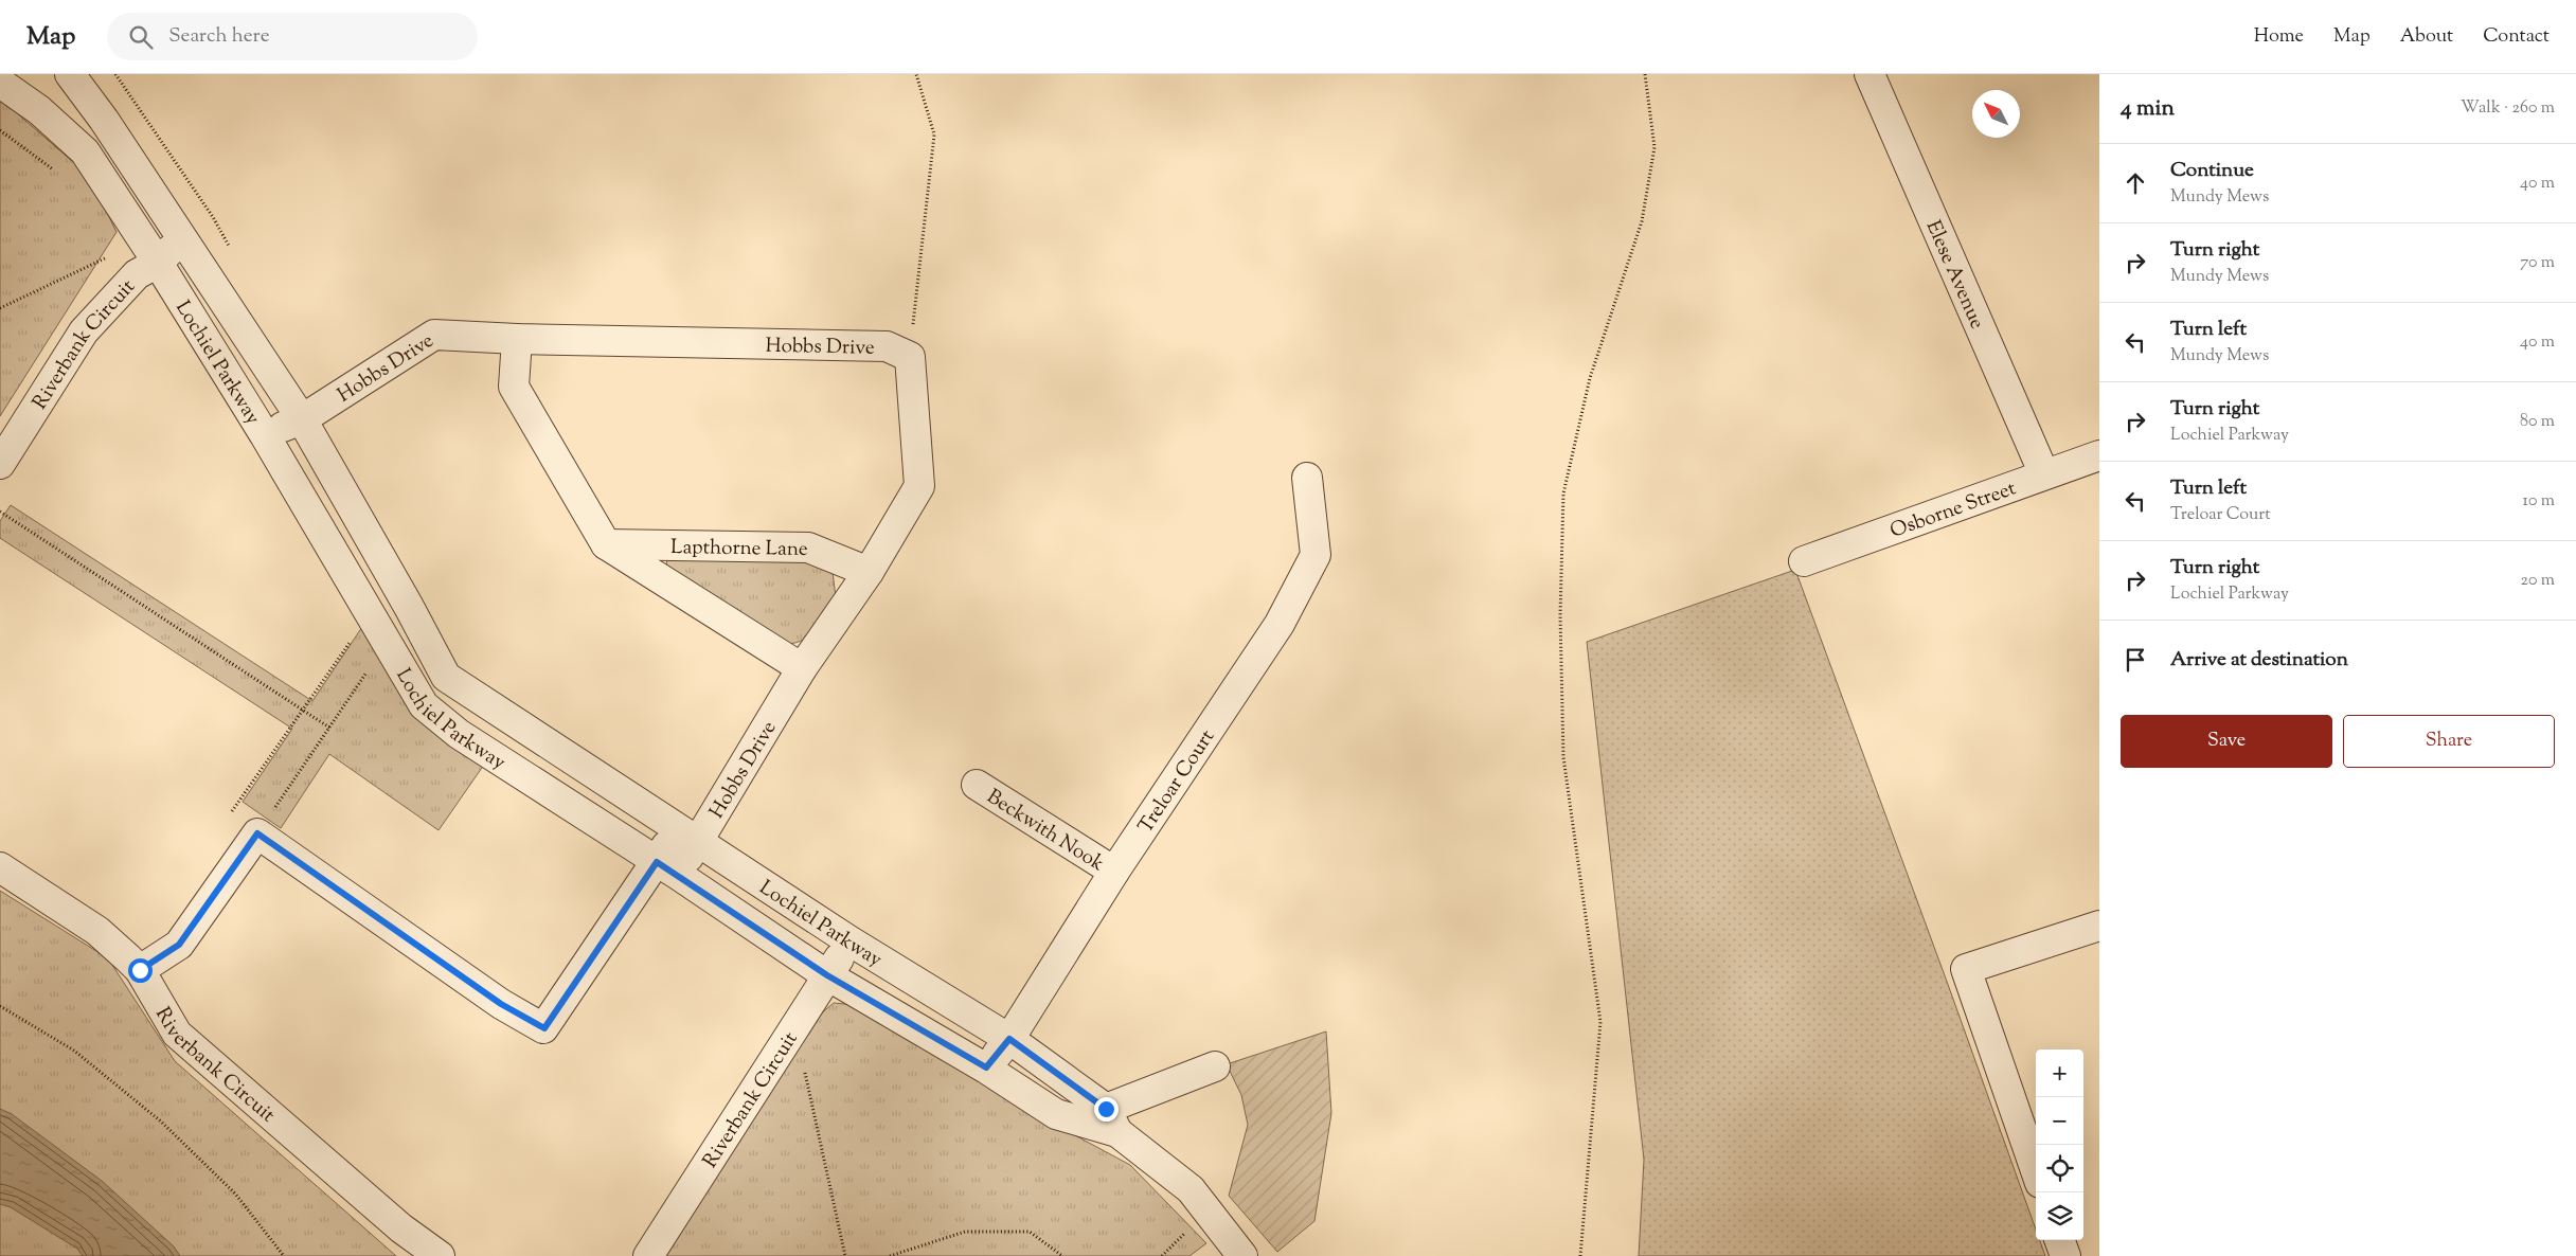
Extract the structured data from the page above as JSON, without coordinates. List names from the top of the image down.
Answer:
{
  "streets": {
    "street": [
      "Elese Avenue",
      "Riverbank Circuit",
      "Hobbs Drive",
      "Lochiel Parkway",
      "Osborne Street",
      "Lapthorne Lane",
      "Treloar Court",
      "Beckwith Nook"
    ]
  },
  "crossings": [
    ["Elese Avenue", "Osborne Street"],
    ["Riverbank Circuit", "Lochiel Parkway"],
    ["Hobbs Drive", "Lochiel Parkway"],
    ["Hobbs Drive", "Lapthorne Lane"],
    ["Lochiel Parkway", "Treloar Court"],
    ["Treloar Court", "Beckwith Nook"]
  ],
  "north": "top left",
  "page": {
    "header": "Map",
    "search": "Search here",
    "nav": [
      "Home",
      "Map",
      "About",
      "Contact"
    ],
    "heading": ["4 min", "Walk · 260 m"],
    "list": [
      ["Continue", "Mundy Mews", "40 m"],
      ["Turn right", "Mundy Mews", "70 m"],
      ["Turn left", "Mundy Mews", "40 m"],
      ["Turn right", "Lochiel Parkway", "80 m"],
      ["Turn left", "Treloar Court", "10 m"],
      ["Turn right", "Lochiel Parkway", "20 m"],
      "Arrive at destination"
    ],
    "buttons": ["Save", "Share"],
    "map_buttons": ["+", "−"]
  }
}
